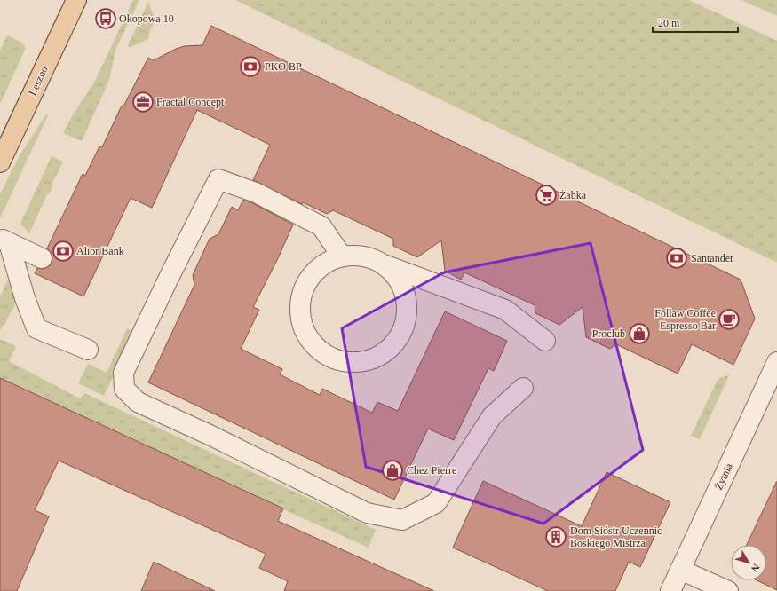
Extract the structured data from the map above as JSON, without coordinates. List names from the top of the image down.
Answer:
{
  "streets": {
    "main road": ["Leszno"],
    "street": ["Żytnia"]
  },
  "places": {
    "bus stop": ["Okopowa 10"],
    "bank": ["PKO BP", "Alior Bank", "Santander"],
    "office": ["Fractal Concept"],
    "supermarket": ["Żabka"],
    "cafe": ["Follaw Coffee Espresso Bar"],
    "shop": ["Proclub", "Chez Pierre"],
    "building": ["Dom Sióstr Uczennic Boskiego Mistrza"]
  },
  "scale_bar": "20 m",
  "north": "bottom right"
}
